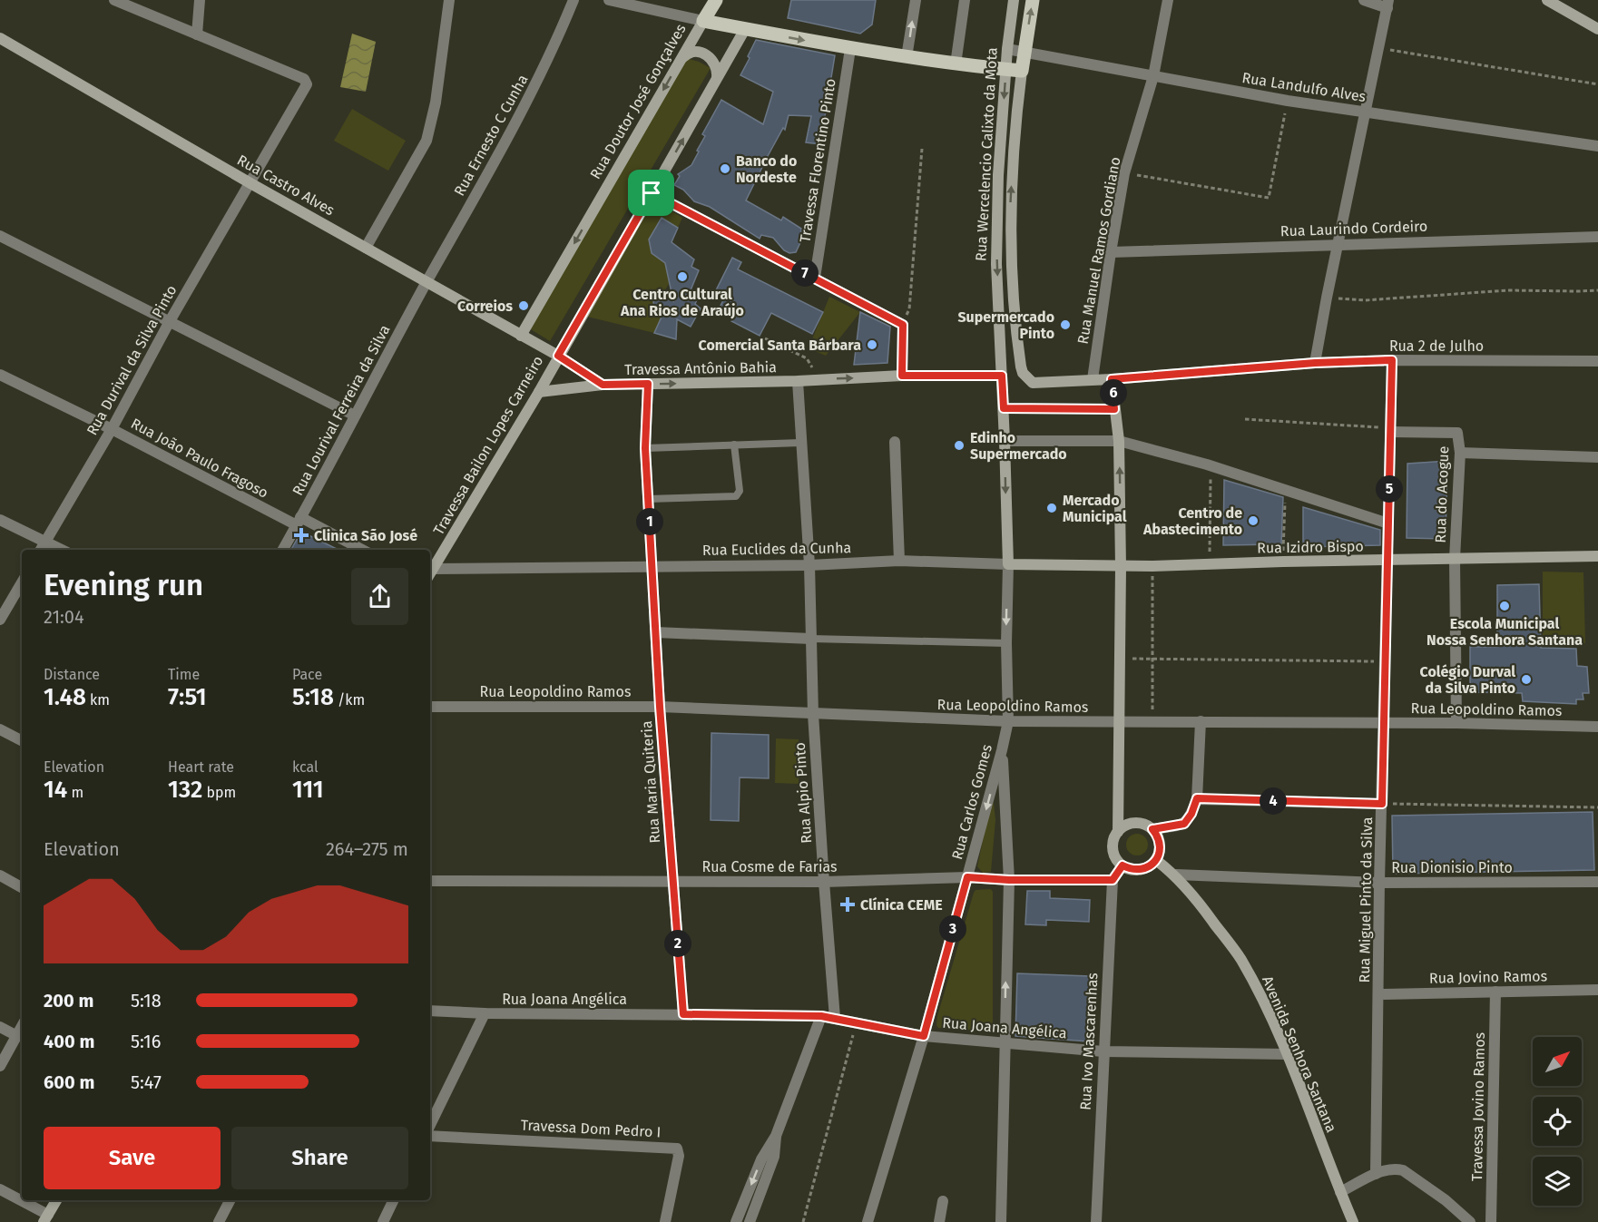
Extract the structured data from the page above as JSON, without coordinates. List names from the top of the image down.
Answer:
{
  "streets": {
    "main road": ["Rua Doutor José Gonçalves", "Rua Wercelencio Calixto da Mota"],
    "street": [
      "Rua Landulfo Alves",
      "Rua Ernesto C Cunha",
      "Travessa Florentino Pinto",
      "Rua Castro Alves",
      "Rua Laurindo Cordeiro",
      "Rua Manuel Ramos Gordiano",
      "Rua 2 de Julho",
      "Rua Durival da Silva Pinto",
      "Travessa Antônio Bahia",
      "Rua Lourival Ferreira da Silva",
      "Travessa Bailon Lopes Carneiro",
      "Rua João Paulo Fragoso",
      "Rua do Acogue",
      "Rua Izidro Bispo",
      "Rua Euclides da Cunha",
      "Rua Leopoldino Ramos",
      "Rua Maria Quiteria",
      "Rua Alpio Pinto",
      "Rua Carlos Gomes",
      "Rua Cosme de Farias",
      "Rua Dionisio Pinto",
      "Rua Miguel Pinto da Silva",
      "Rua Jovino Ramos",
      "Rua Joana Angélica",
      "Rua Ivo Mascarenhas",
      "Avenida Senhora Santana",
      "Travessa Jovino Ramos",
      "Travessa Dom Pedro I"
    ]
  },
  "crossings": [
    ["Rua Landulfo Alves", "Rua Wercelencio Calixto da Mota"],
    ["Rua Landulfo Alves", "Rua Manuel Ramos Gordiano"],
    ["Rua Doutor José Gonçalves", "Rua Wercelencio Calixto da Mota"],
    ["Rua Doutor José Gonçalves", "Travessa Florentino Pinto"],
    ["Rua Doutor José Gonçalves", "Rua Castro Alves"],
    ["Rua Ernesto C Cunha", "Rua Castro Alves"],
    ["Rua Ernesto C Cunha", "Rua Lourival Ferreira da Silva"],
    ["Rua Wercelencio Calixto da Mota", "Rua Manuel Ramos Gordiano"],
    ["Rua Wercelencio Calixto da Mota", "Travessa Antônio Bahia"],
    ["Rua Wercelencio Calixto da Mota", "Rua Carlos Gomes"],
    ["Rua Castro Alves", "Rua Durival da Silva Pinto"],
    ["Rua Castro Alves", "Travessa Antônio Bahia"],
    ["Rua Castro Alves", "Rua Lourival Ferreira da Silva"],
    ["Rua Castro Alves", "Travessa Bailon Lopes Carneiro"],
    ["Rua Laurindo Cordeiro", "Rua Manuel Ramos Gordiano"],
    ["Rua Durival da Silva Pinto", "Rua João Paulo Fragoso"],
    ["Travessa Antônio Bahia", "Travessa Bailon Lopes Carneiro"],
    ["Travessa Antônio Bahia", "Rua Euclides da Cunha"],
    ["Travessa Antônio Bahia", "Rua Maria Quiteria"],
    ["Travessa Antônio Bahia", "Rua Alpio Pinto"],
    ["Travessa Antônio Bahia", "Rua Carlos Gomes"],
    ["Rua Lourival Ferreira da Silva", "Rua João Paulo Fragoso"],
    ["Travessa Bailon Lopes Carneiro", "Rua Euclides da Cunha"],
    ["Rua do Acogue", "Rua Izidro Bispo"],
    ["Rua do Acogue", "Rua Leopoldino Ramos"],
    ["Rua Izidro Bispo", "Rua Euclides da Cunha"],
    ["Rua Izidro Bispo", "Rua Miguel Pinto da Silva"],
    ["Rua Euclides da Cunha", "Rua Maria Quiteria"],
    ["Rua Euclides da Cunha", "Rua Alpio Pinto"],
    ["Rua Euclides da Cunha", "Rua Carlos Gomes"],
    ["Rua Leopoldino Ramos", "Rua Maria Quiteria"],
    ["Rua Leopoldino Ramos", "Rua Alpio Pinto"],
    ["Rua Leopoldino Ramos", "Rua Carlos Gomes"],
    ["Rua Leopoldino Ramos", "Rua Miguel Pinto da Silva"],
    ["Rua Maria Quiteria", "Rua Cosme de Farias"],
    ["Rua Maria Quiteria", "Rua Joana Angélica"],
    ["Rua Alpio Pinto", "Rua Cosme de Farias"],
    ["Rua Alpio Pinto", "Rua Joana Angélica"],
    ["Rua Carlos Gomes", "Rua Cosme de Farias"],
    ["Rua Carlos Gomes", "Rua Joana Angélica"],
    ["Rua Cosme de Farias", "Rua Ivo Mascarenhas"],
    ["Rua Dionisio Pinto", "Rua Miguel Pinto da Silva"],
    ["Rua Dionisio Pinto", "Avenida Senhora Santana"],
    ["Rua Miguel Pinto da Silva", "Rua Jovino Ramos"],
    ["Rua Jovino Ramos", "Travessa Jovino Ramos"],
    ["Rua Joana Angélica", "Rua Ivo Mascarenhas"],
    ["Rua Joana Angélica", "Avenida Senhora Santana"]
  ],
  "one_way": ["Travessa Antônio Bahia"],
  "places": {
    "other": [
      "Banco do Nordeste",
      "Centro Cultural Ana Rios de Araújo",
      "Correios",
      "Supermercado Pinto",
      "Comercial Santa Bárbara",
      "Edinho Supermercado",
      "Mercado Municipal",
      "Centro de Abastecimento",
      "Escola Municipal Nossa Senhora Santana",
      "Colégio Durval da Silva Pinto"
    ],
    "health": ["Clinica São José", "Clínica CEME"]
  },
  "north": "top right",
  "page": {
    "pins": [
      "7",
      "6",
      "5",
      "1",
      "4",
      "3",
      "2"
    ],
    "heading": ["Evening run", "21:04"],
    "stats": [
      ["Distance", "1.48 km"],
      ["Time", "7:51"],
      ["Pace", "5:18 /km"],
      ["Elevation", "14 m"],
      ["Heart rate", "132 bpm"],
      ["kcal", "111"]
    ],
    "chart": ["Elevation", "264–275 m"],
    "list": [
      {
        "name": "200 m",
        "note": "5:18"
      },
      {
        "name": "400 m",
        "note": "5:16"
      },
      {
        "name": "600 m",
        "note": "5:47"
      }
    ],
    "buttons": ["Save", "Share"]
  }
}
